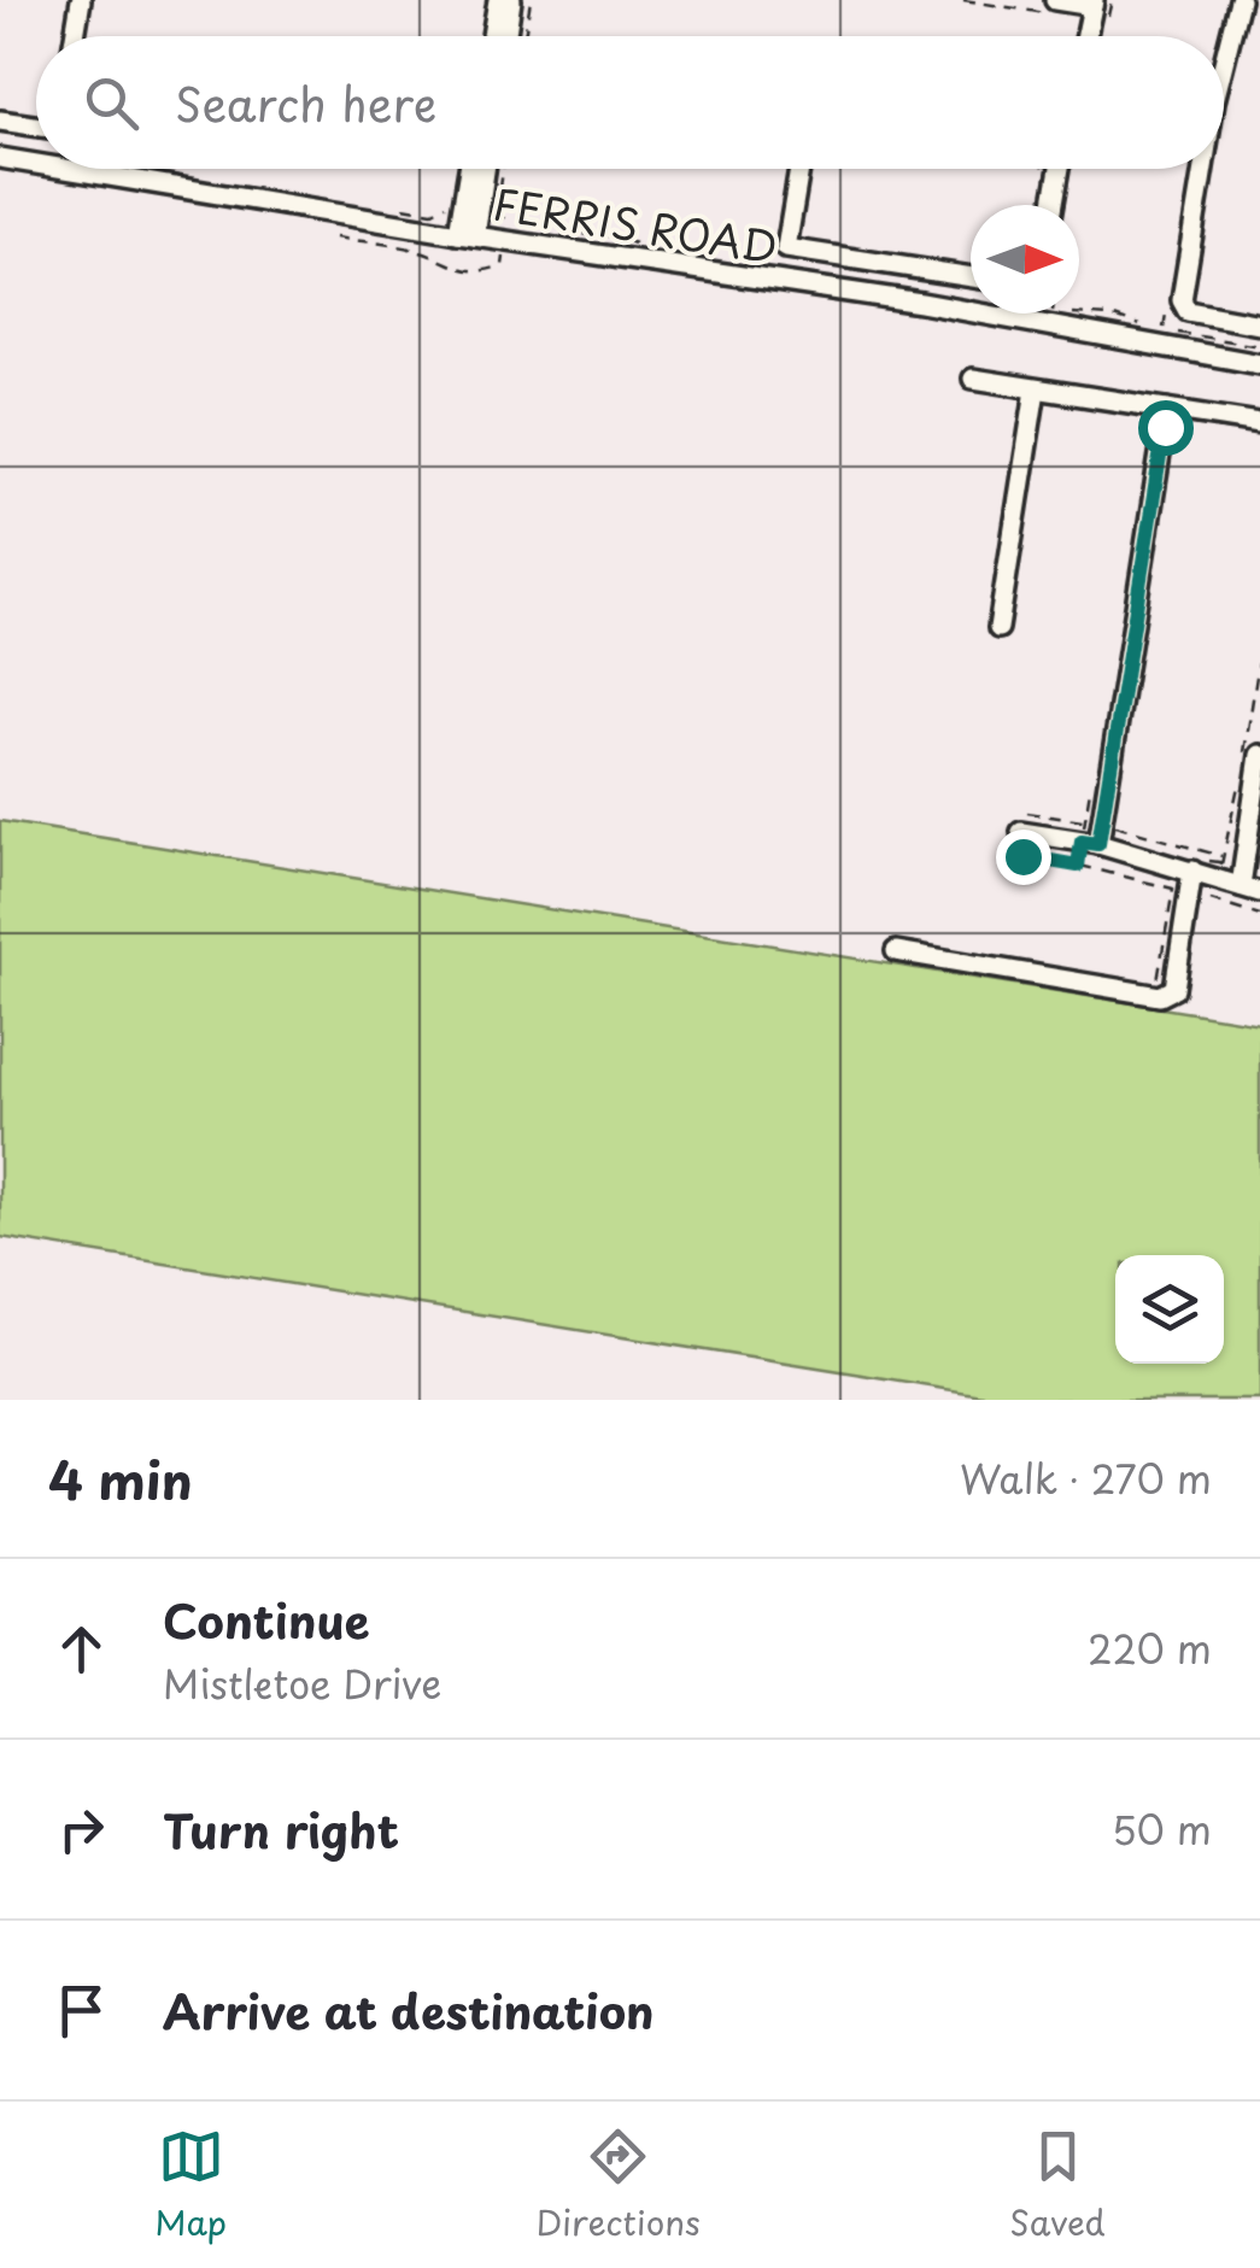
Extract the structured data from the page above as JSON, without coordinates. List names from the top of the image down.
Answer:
{
  "streets": {
    "street": ["FERRIS ROAD"]
  },
  "north": "right",
  "page": {
    "search": "Search here",
    "heading": ["4 min", "Walk · 270 m"],
    "list": [
      ["Continue", "Mistletoe Drive", "220 m"],
      ["Turn right", "50 m"],
      "Arrive at destination"
    ],
    "nav": ["Map", "Directions", "Saved"]
  }
}
